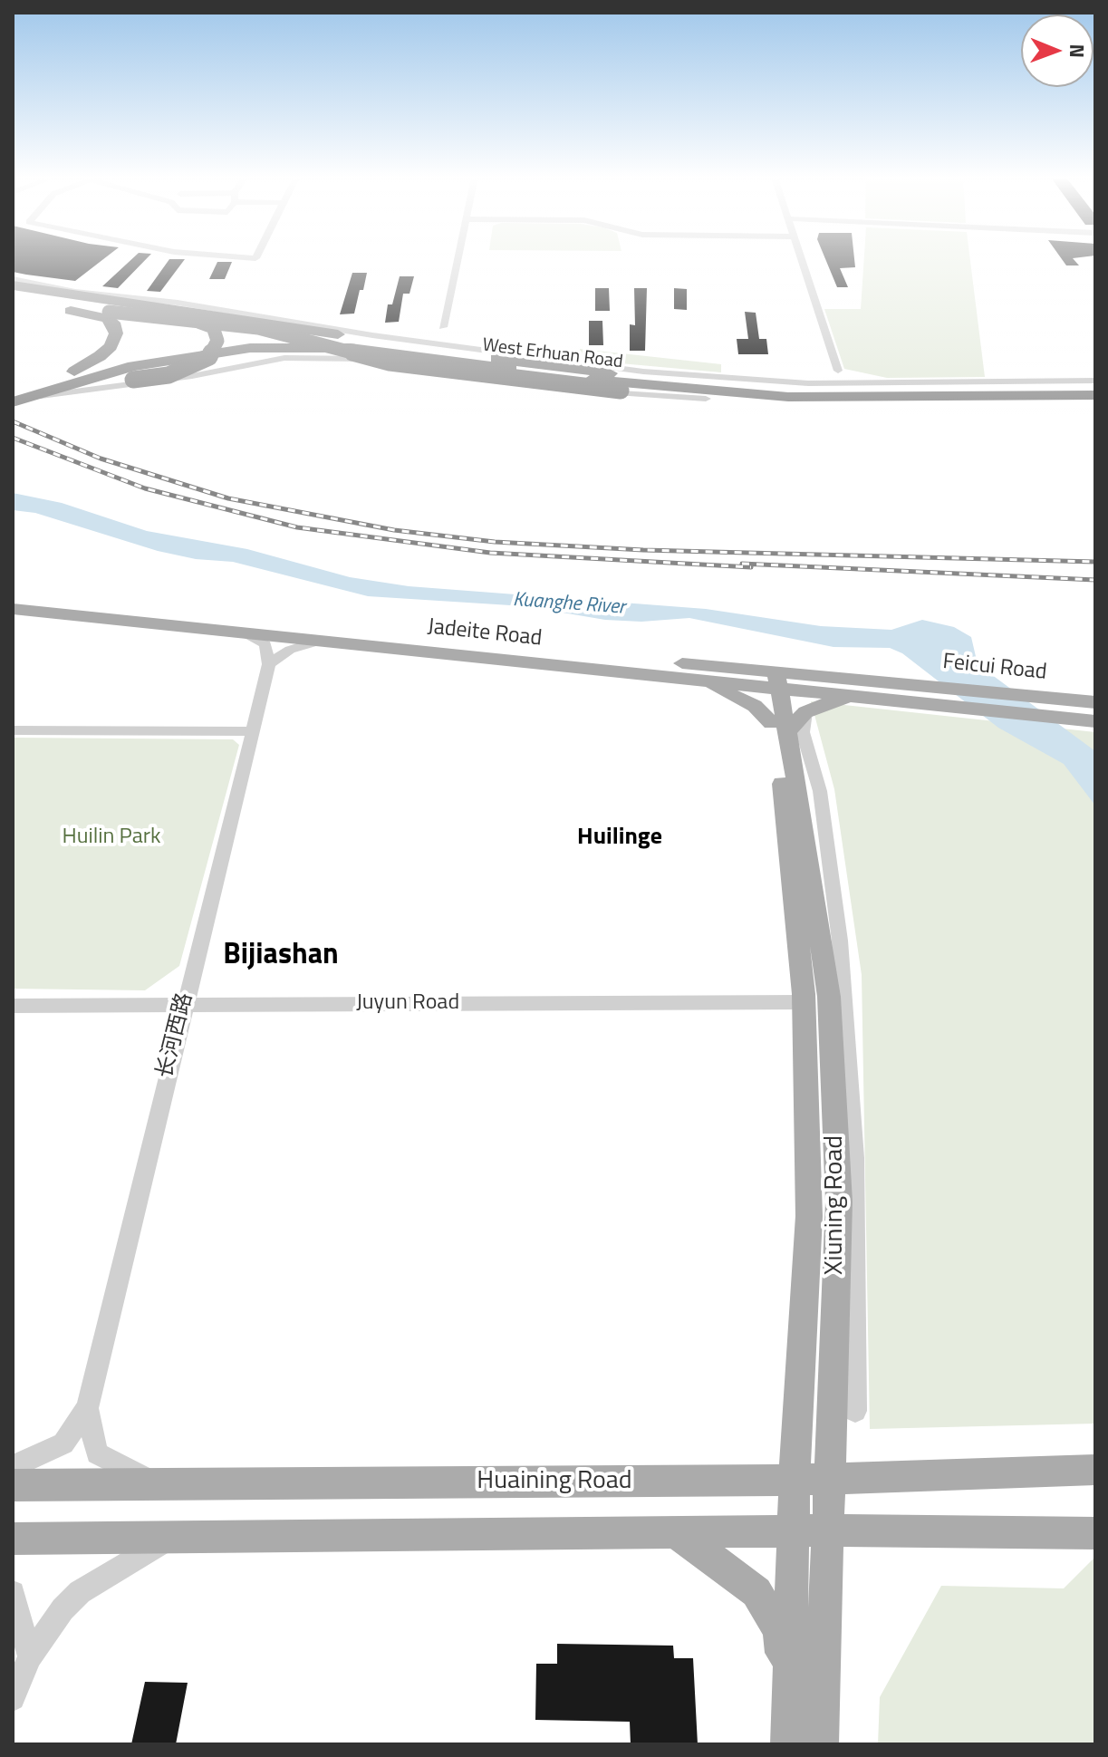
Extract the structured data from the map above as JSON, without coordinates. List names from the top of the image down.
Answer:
{
  "streets": {
    "highway": ["West Erhuan Road"],
    "main road": [
      "Jadeite Road",
      "Feicui Road",
      "Xiuning Road",
      "Huaining Road"
    ],
    "street": ["Juyun Road", "长河西路"]
  },
  "crossings": [
    ["Jadeite Road", "Feicui Road"],
    ["Jadeite Road", "Xiuning Road"],
    ["Juyun Road", "长河西路"],
    ["Juyun Road", "Xiuning Road"],
    ["Xiuning Road", "Huaining Road"]
  ],
  "districts": ["Huilinge", "Bijiashan"],
  "water": ["Kuanghe River"],
  "parks": ["Huilin Park"],
  "north": "right"
}
